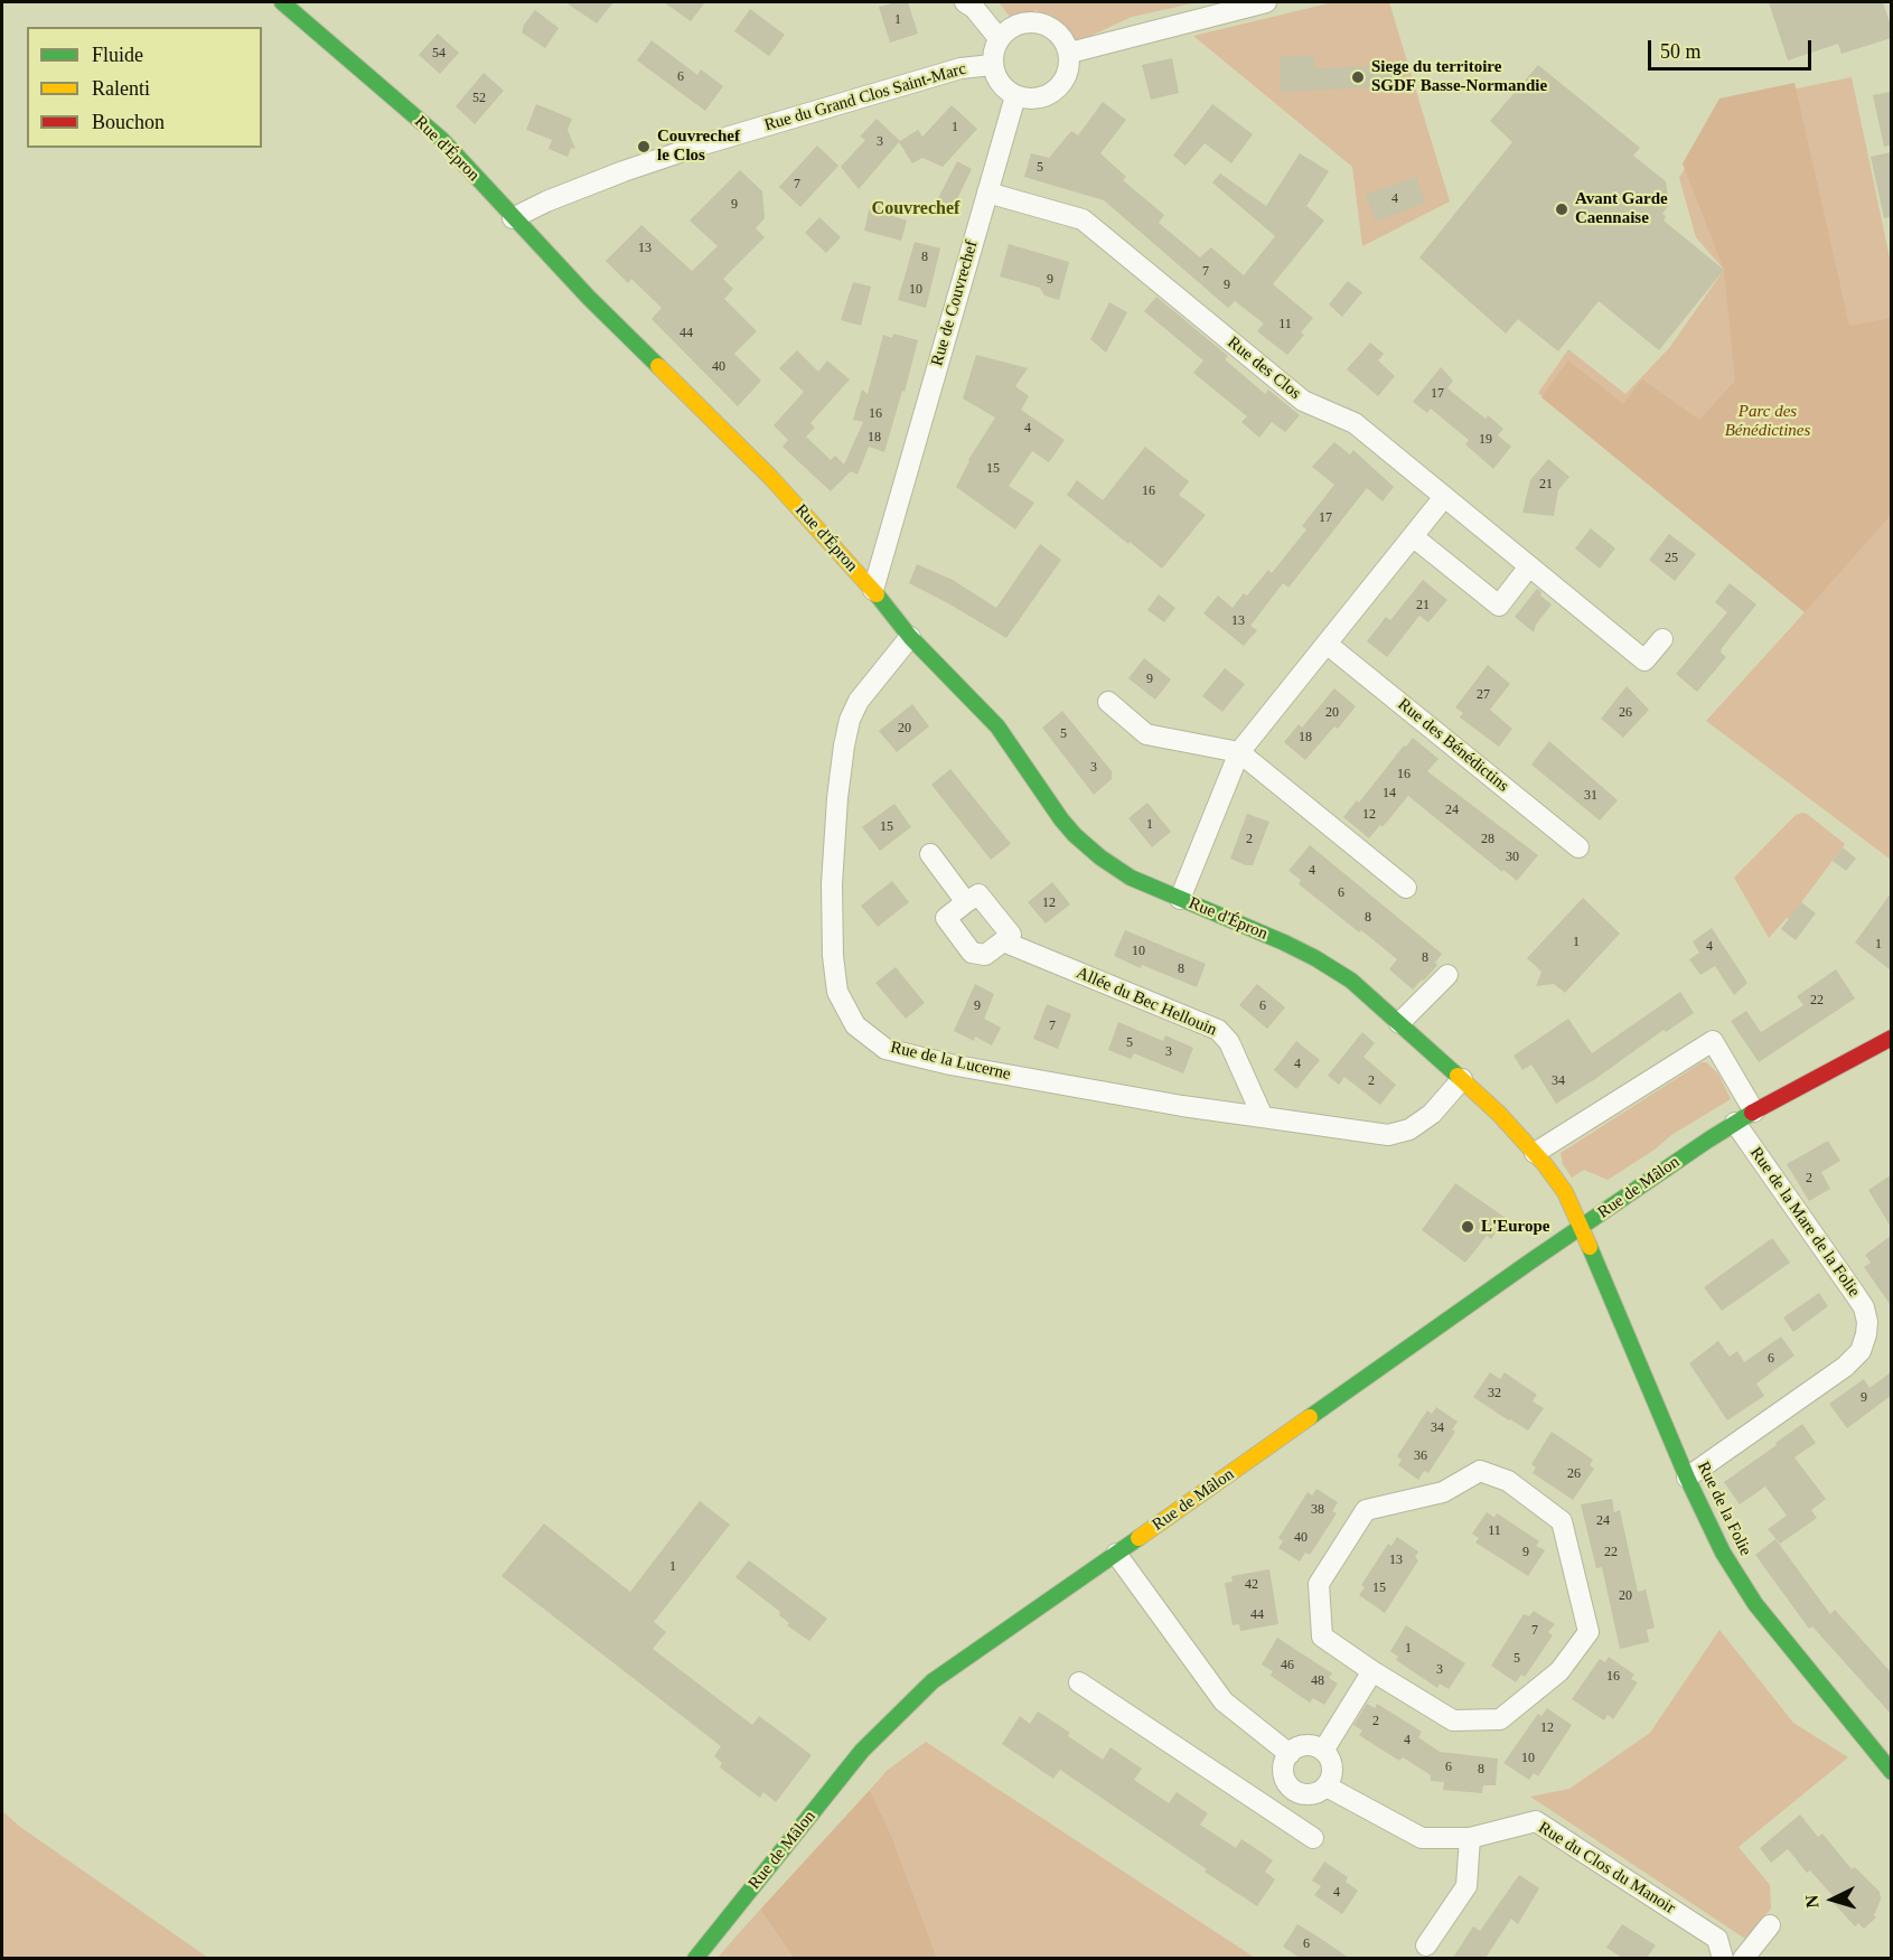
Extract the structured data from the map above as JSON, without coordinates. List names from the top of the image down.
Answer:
{
  "streets": {
    "street": [
      "Rue du Grand Clos Saint-Marc",
      "Rue d'Épron",
      "Rue de Couvrechef",
      "Rue des Clos",
      "Rue des Bénédictins",
      "Allée du Bec Hellouin",
      "Rue de la Lucerne",
      "Rue de Mâlon",
      "Rue de la Mare de la Folie",
      "Rue de la Folie",
      "Rue du Clos du Manoir"
    ]
  },
  "crossings": [
    ["Rue du Grand Clos Saint-Marc", "Rue d'Épron"],
    ["Rue du Grand Clos Saint-Marc", "Rue de Couvrechef"],
    ["Rue d'Épron", "Rue de Couvrechef"],
    ["Rue d'Épron", "Rue de la Lucerne"],
    ["Rue d'Épron", "Rue de Mâlon"],
    ["Rue d'Épron", "Rue de la Folie"],
    ["Rue de Couvrechef", "Rue des Clos"],
    ["Allée du Bec Hellouin", "Rue de la Lucerne"],
    ["Rue de Mâlon", "Rue de la Mare de la Folie"],
    ["Rue de Mâlon", "Rue de la Folie"],
    ["Rue de la Mare de la Folie", "Rue de la Folie"]
  ],
  "districts": ["Couvrechef"],
  "parks": ["Parc des Bénédictines"],
  "places": [
    "Siege du territoire SGDF Basse-Normandie",
    "Couvrechef le Clos",
    "Avant Garde Caennaise",
    "L'Europe"
  ],
  "house_numbers": [
    "1",
    "54",
    "6",
    "52",
    "1",
    "3",
    "5",
    "7",
    "4",
    "9",
    "13",
    "8",
    "7",
    "9",
    "9",
    "10",
    "11",
    "44",
    "40",
    "17",
    "16",
    "4",
    "18",
    "19",
    "15",
    "21",
    "16",
    "17",
    "25",
    "21",
    "13",
    "9",
    "27",
    "20",
    "26",
    "20",
    "5",
    "18",
    "3",
    "16",
    "14",
    "31",
    "24",
    "12",
    "1",
    "15",
    "2",
    "28",
    "30",
    "4",
    "6",
    "12",
    "8",
    "1",
    "1",
    "4",
    "10",
    "8",
    "8",
    "22",
    "9",
    "6",
    "7",
    "5",
    "3",
    "4",
    "2",
    "34",
    "2",
    "6",
    "32",
    "9",
    "34",
    "36",
    "26",
    "38",
    "24",
    "11",
    "40",
    "9",
    "22",
    "13",
    "1",
    "42",
    "15",
    "20",
    "44",
    "7",
    "1",
    "5",
    "46",
    "3",
    "16",
    "48",
    "2",
    "12",
    "4",
    "10",
    "6",
    "8",
    "4",
    "6"
  ],
  "legend": ["Fluide", "Ralenti", "Bouchon"],
  "scale_bar": "50 m",
  "north": "left"
}
